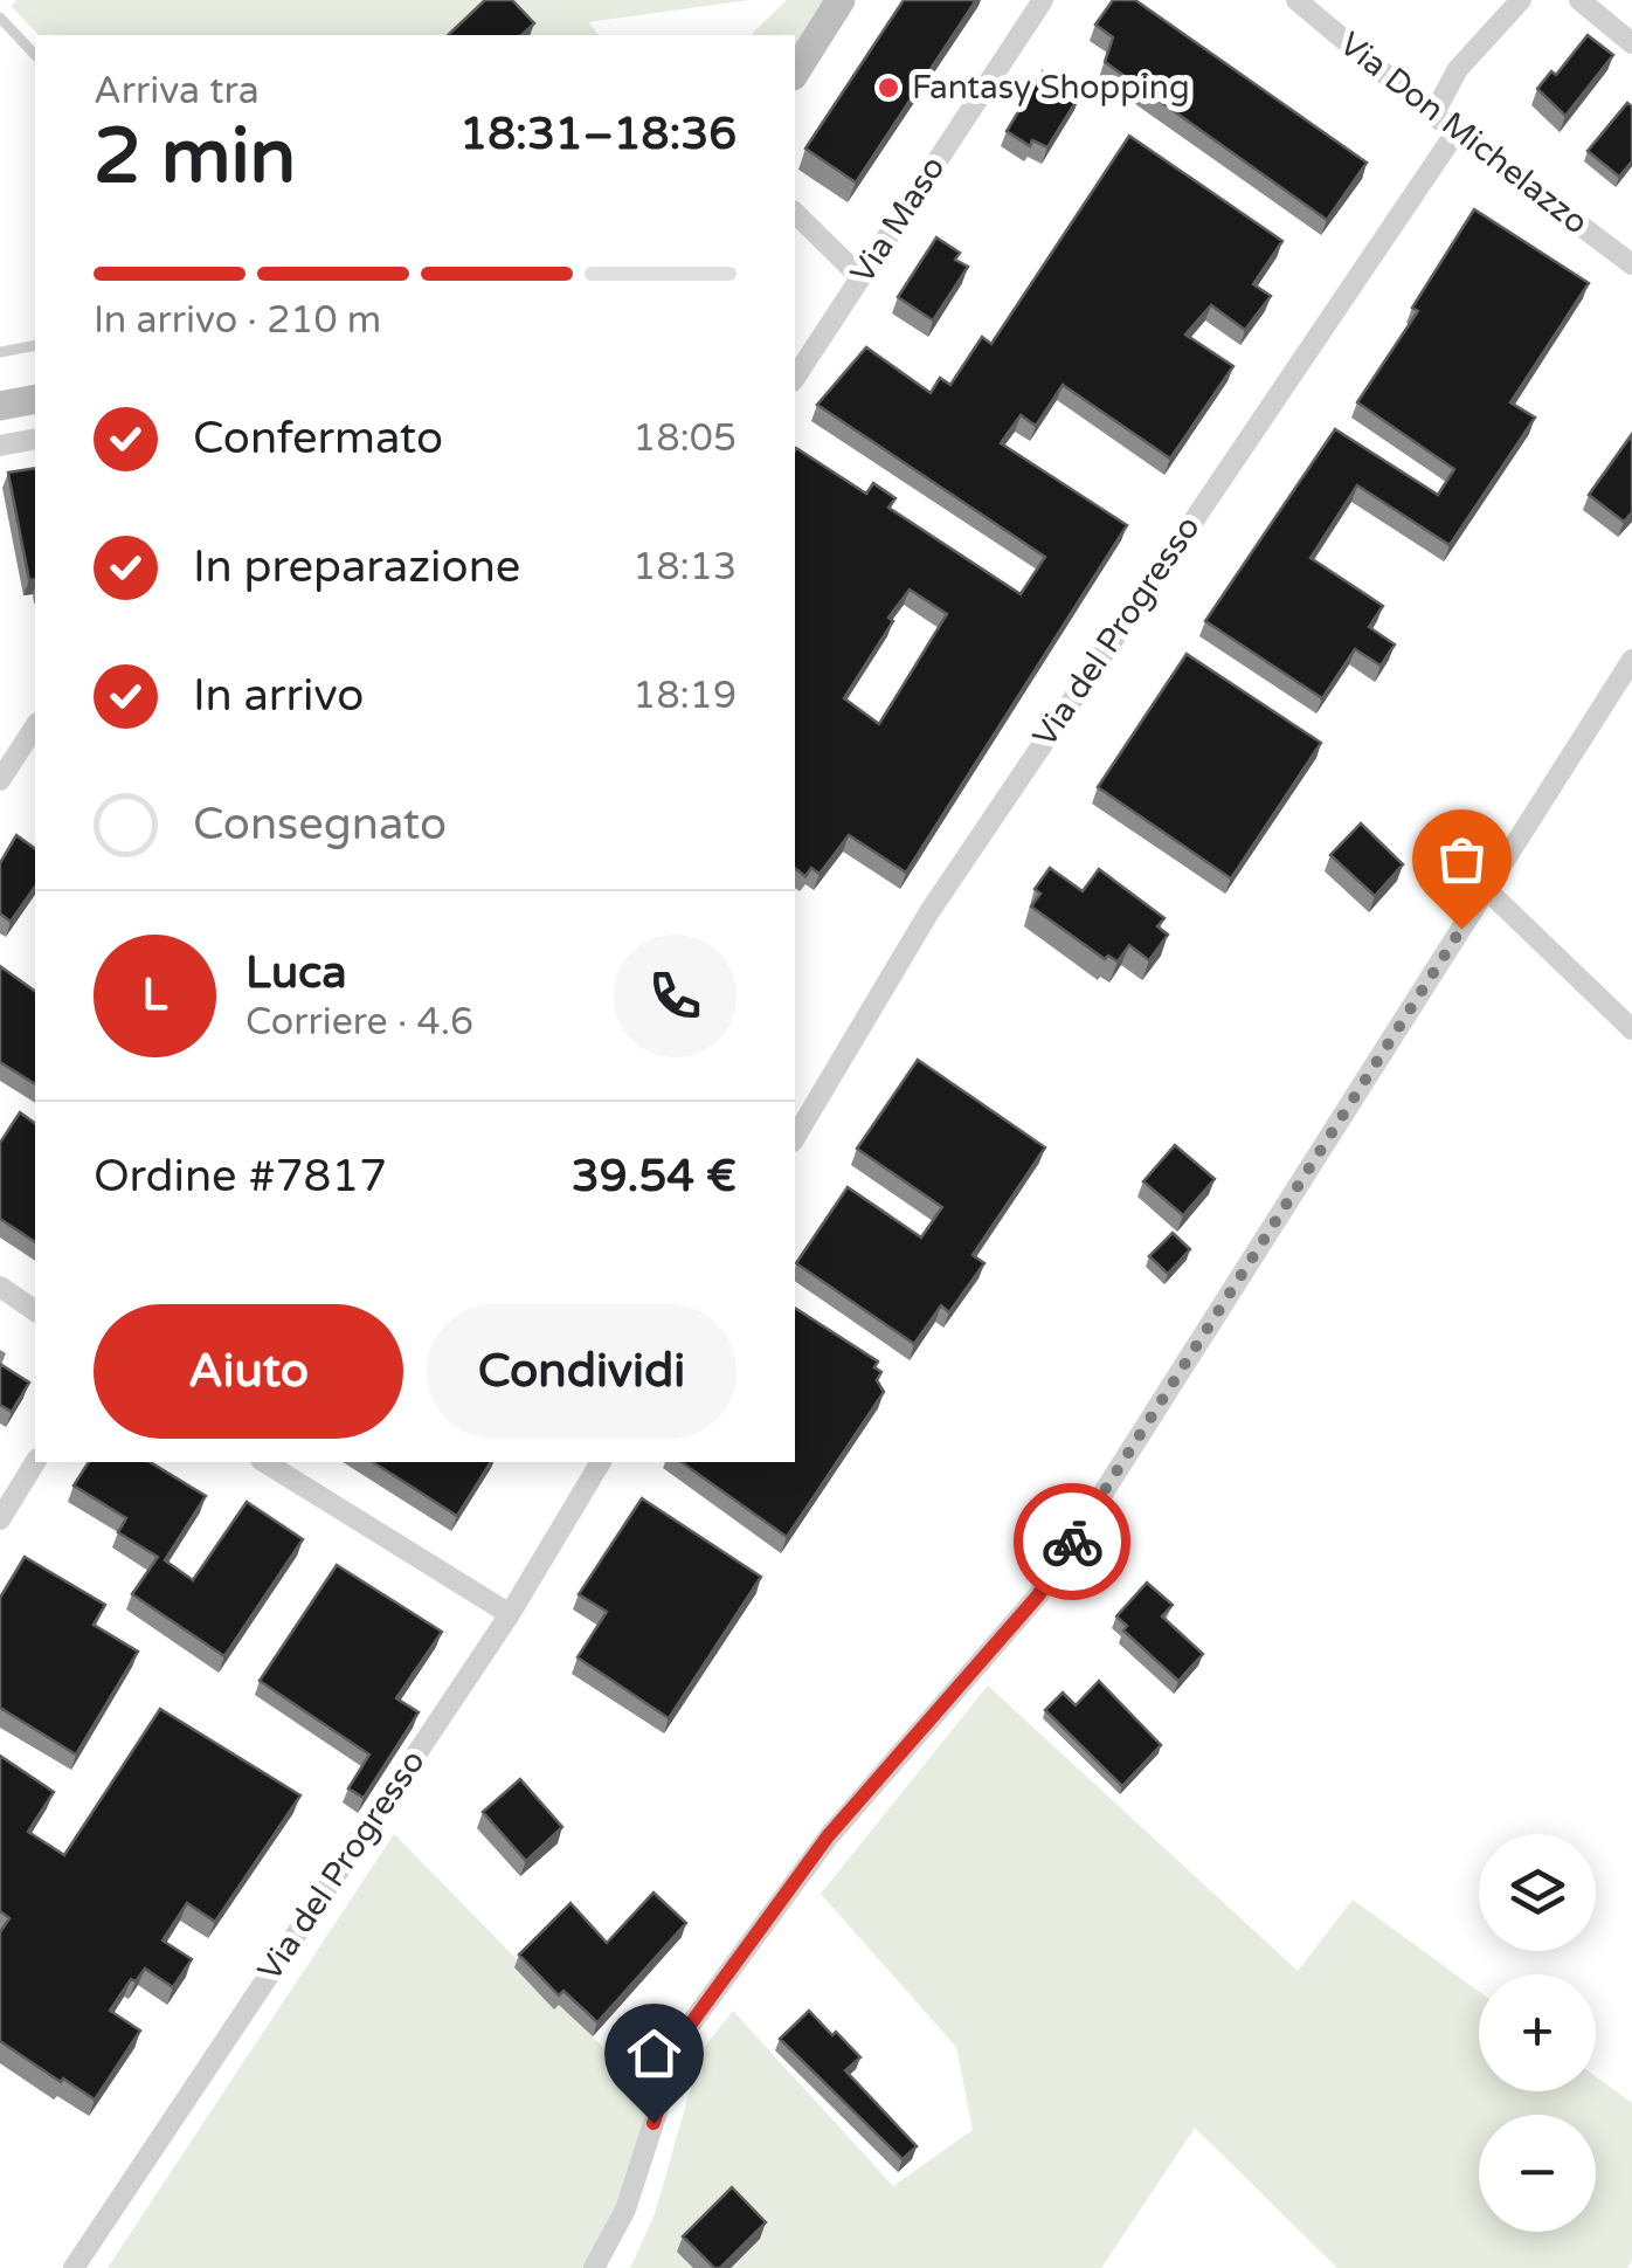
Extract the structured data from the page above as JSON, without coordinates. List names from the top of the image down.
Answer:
{
  "streets": {
    "street": ["Via Don Michelazzo", "Via Maso", "Via del Progresso"]
  },
  "crossings": [
    ["Via Don Michelazzo", "Via del Progresso"]
  ],
  "places": ["Fantasy Shopping"],
  "page": {
    "heading": ["2 min", "Arriva tra", "18:31–18:36"],
    "panel": [
      "Luca",
      "Corriere · 4.6",
      "Ordine #7817",
      "39.54 €"
    ],
    "bar": "In arrivo · 210 m",
    "list": [
      ["Confermato", "18:05"],
      ["In preparazione", "18:13"],
      ["In arrivo", "18:19"],
      "Consegnato"
    ],
    "round": "L",
    "buttons": ["Aiuto", "Condividi"],
    "map_buttons": ["+", "−"]
  }
}
